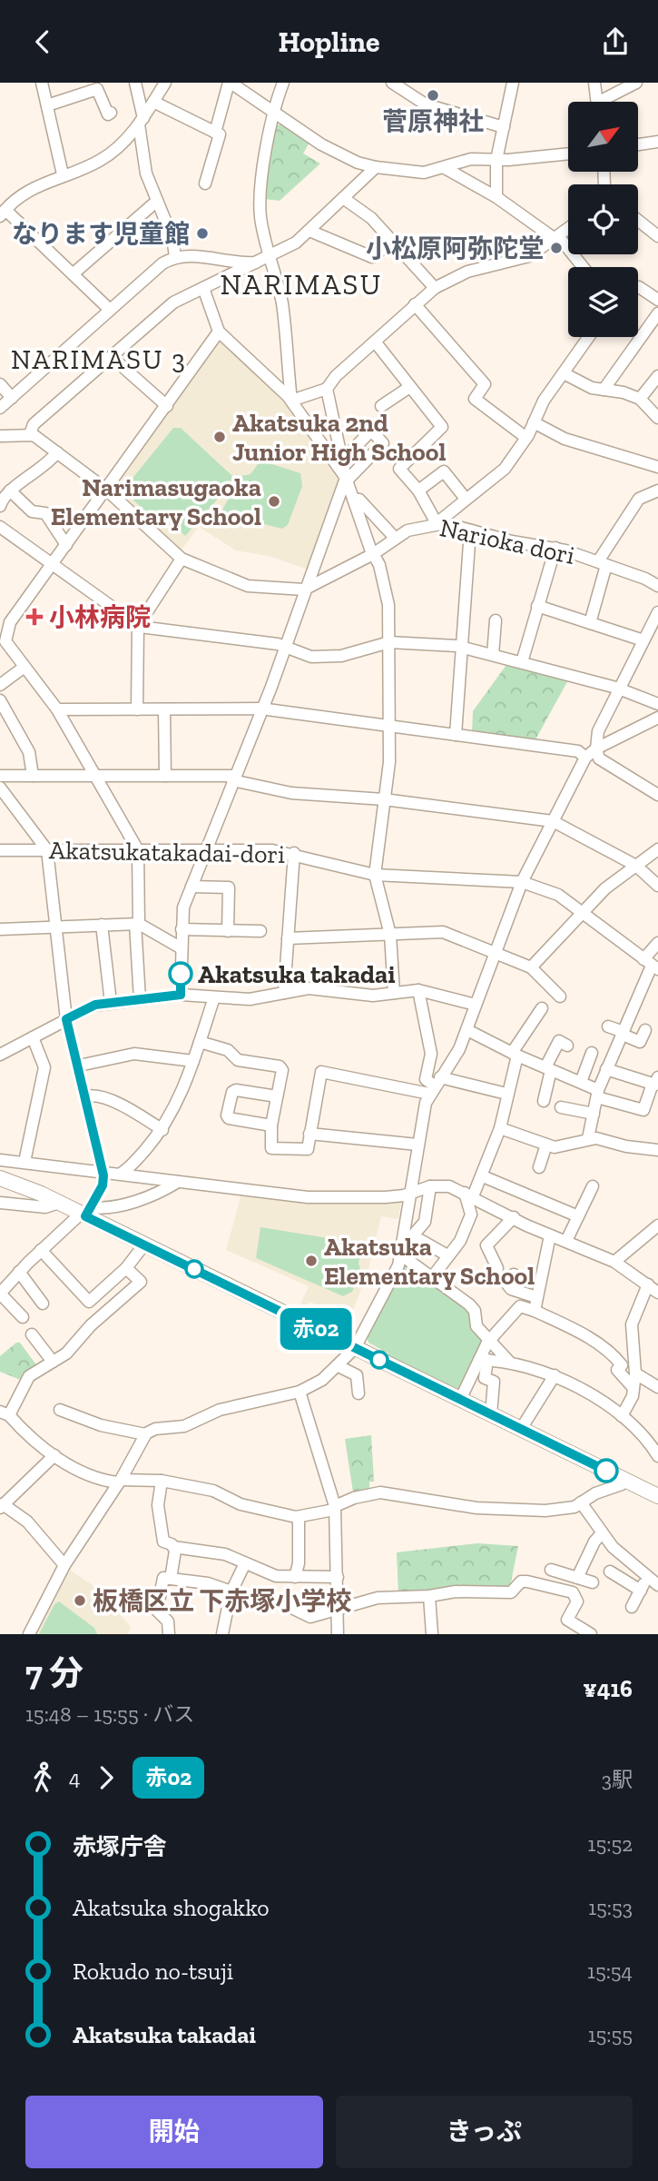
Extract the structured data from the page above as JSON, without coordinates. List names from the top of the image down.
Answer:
{
  "streets": {
    "street": ["Narioka dori", "Akatsukatakadai-dori"]
  },
  "districts": ["NARIMASU", "NARIMASU 3"],
  "places": {
    "other": [
      "菅原神社",
      "なります児童館",
      "小松原阿弥陀堂",
      "Akatsuka 2nd Junior High School",
      "Narimasugaoka Elementary School",
      "Akatsuka takadai",
      "Akatsuka Elementary School",
      "板橋区立 下赤塚小学校"
    ],
    "health": ["小林病院"]
  },
  "lines": ["bus line 赤02"],
  "north": "top right",
  "page": {
    "header": "Hopline",
    "on_map": "赤02",
    "heading": ["7 分", "15:48 – 15:55 · バス", "¥416"],
    "legs": ["4", "赤02", "3駅"],
    "list": [
      {
        "name": "赤塚庁舎",
        "value": "15:52"
      },
      {
        "name": "Akatsuka shogakko",
        "value": "15:53"
      },
      {
        "name": "Rokudo no-tsuji",
        "value": "15:54"
      },
      {
        "name": "Akatsuka takadai",
        "value": "15:55"
      }
    ],
    "buttons": ["開始", "きっぷ"]
  }
}
